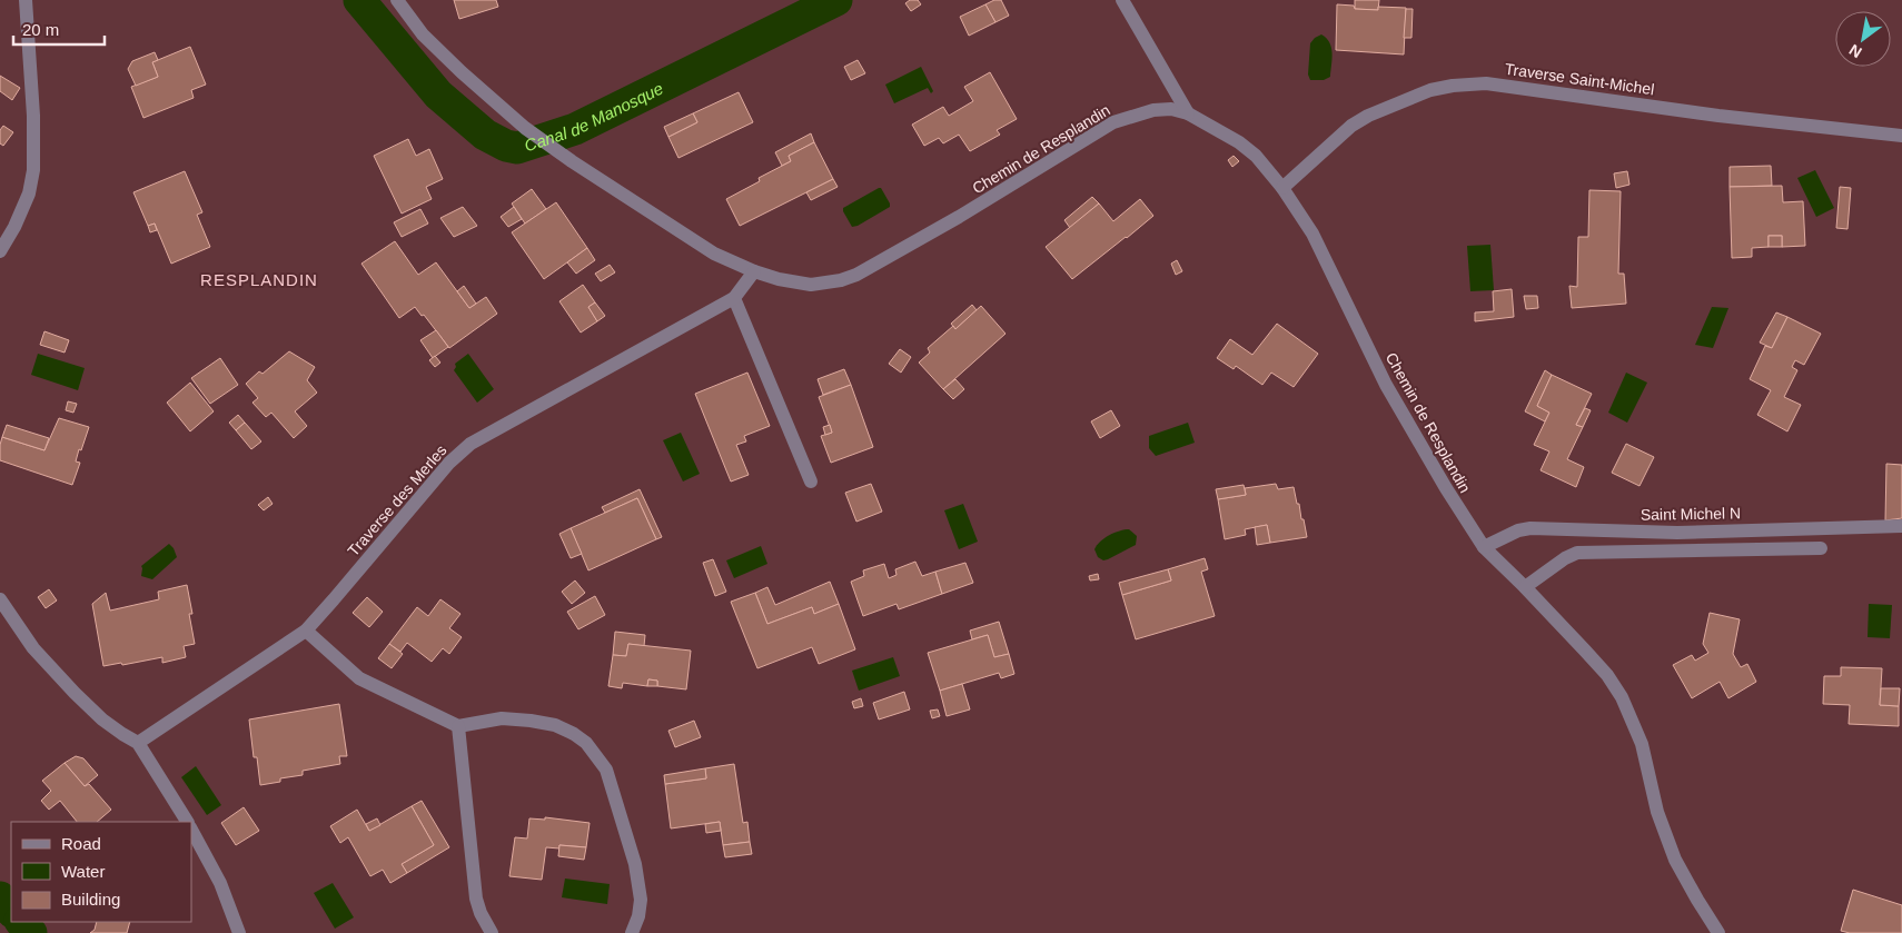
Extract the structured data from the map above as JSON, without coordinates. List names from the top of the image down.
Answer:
{
  "streets": {
    "street": [
      "Traverse Saint-Michel",
      "Chemin de Resplandin",
      "Traverse des Merles",
      "Saint Michel N"
    ]
  },
  "crossings": [
    ["Traverse Saint-Michel", "Chemin de Resplandin"],
    ["Chemin de Resplandin", "Traverse des Merles"],
    ["Chemin de Resplandin", "Saint Michel N"]
  ],
  "districts": ["RESPLANDIN"],
  "water": ["Canal de Manosque"],
  "legend": ["Road", "Water", "Building"],
  "scale_bar": "20 m",
  "north": "bottom left"
}
